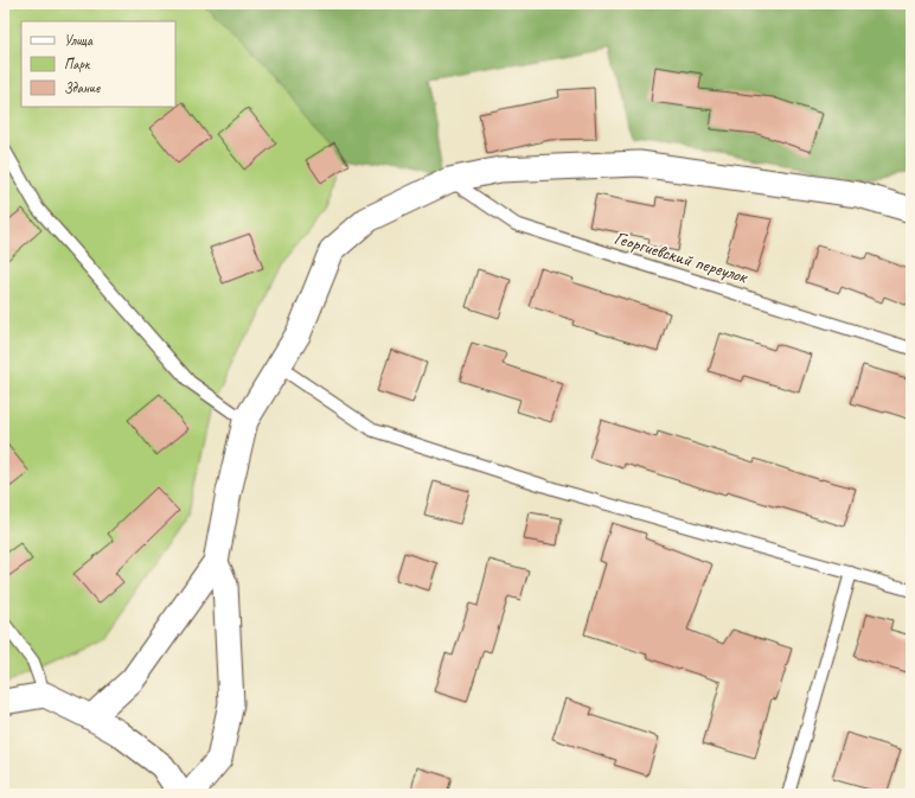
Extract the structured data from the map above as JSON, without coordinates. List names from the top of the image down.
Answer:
{
  "streets": {
    "lane": ["Георгиевский переулок"]
  },
  "legend": ["Улица", "Парк", "Здание"]
}
